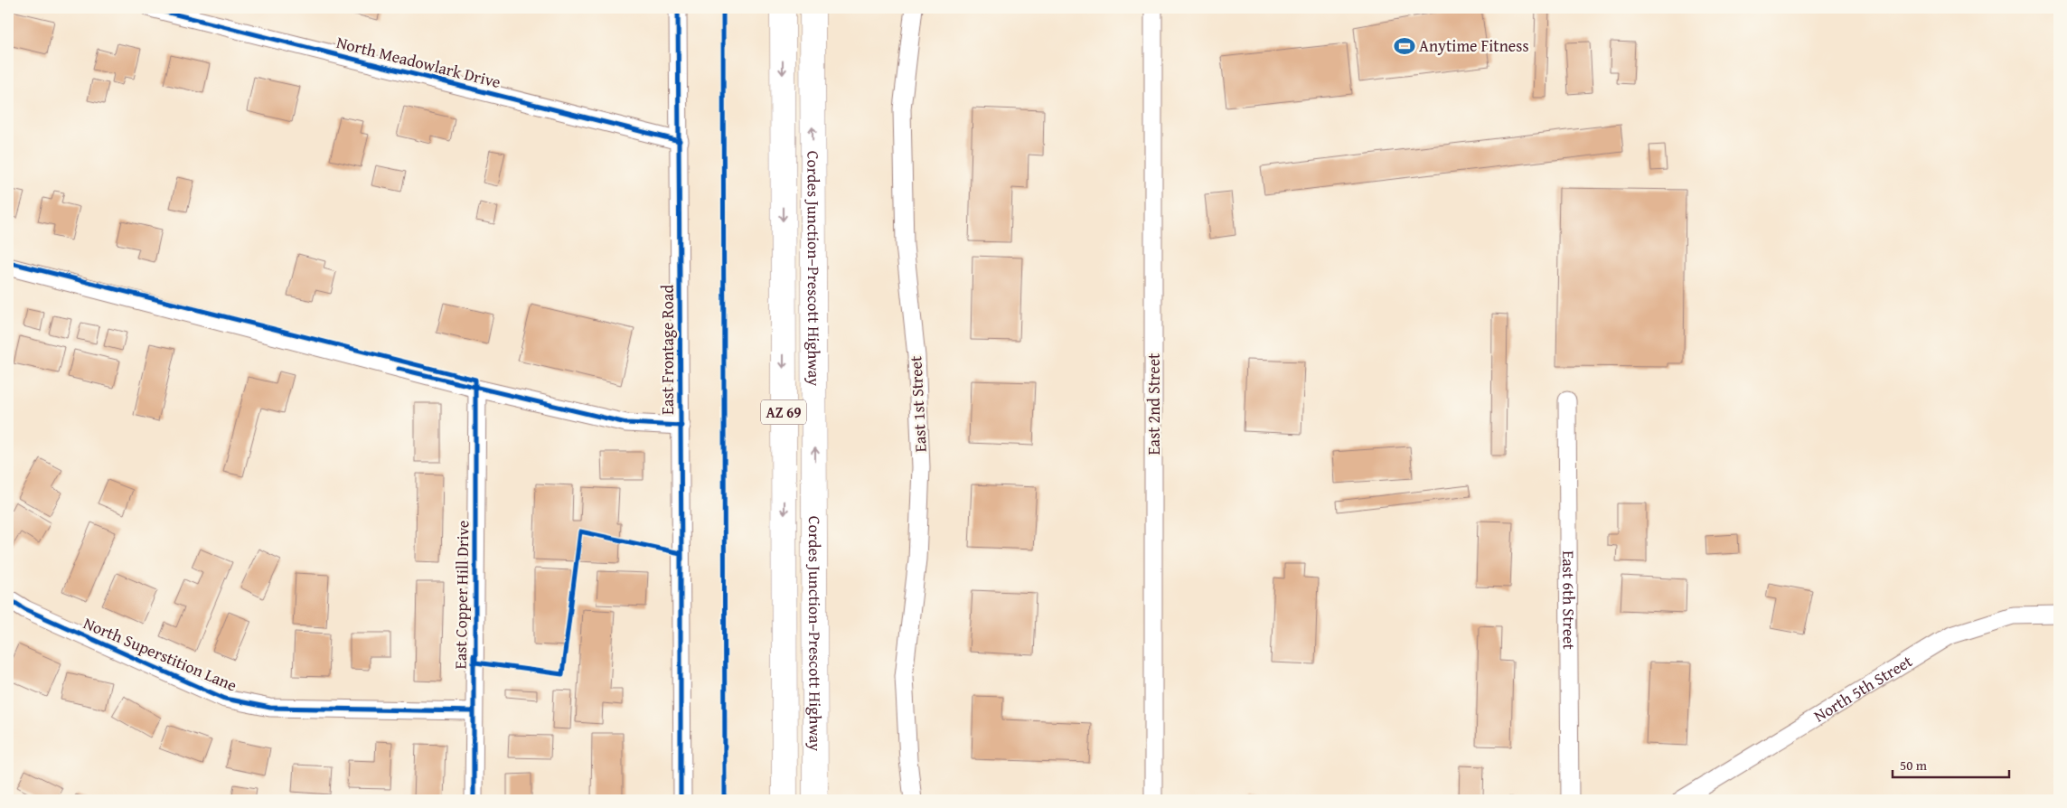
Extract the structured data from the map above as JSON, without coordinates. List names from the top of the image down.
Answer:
{
  "streets": {
    "main road": ["Cordes Junction–Prescott Highway", "AZ 69"],
    "street": [
      "North Meadowlark Drive",
      "East Frontage Road",
      "East 1st Street",
      "East 2nd Street",
      "East Copper Hill Drive",
      "East 6th Street",
      "North Superstition Lane",
      "North 5th Street"
    ]
  },
  "crossings": [
    ["North Meadowlark Drive", "East Frontage Road"],
    ["East Copper Hill Drive", "North Superstition Lane"]
  ],
  "places": {
    "sports": ["Anytime Fitness"]
  },
  "scale_bar": "50 m"
}
